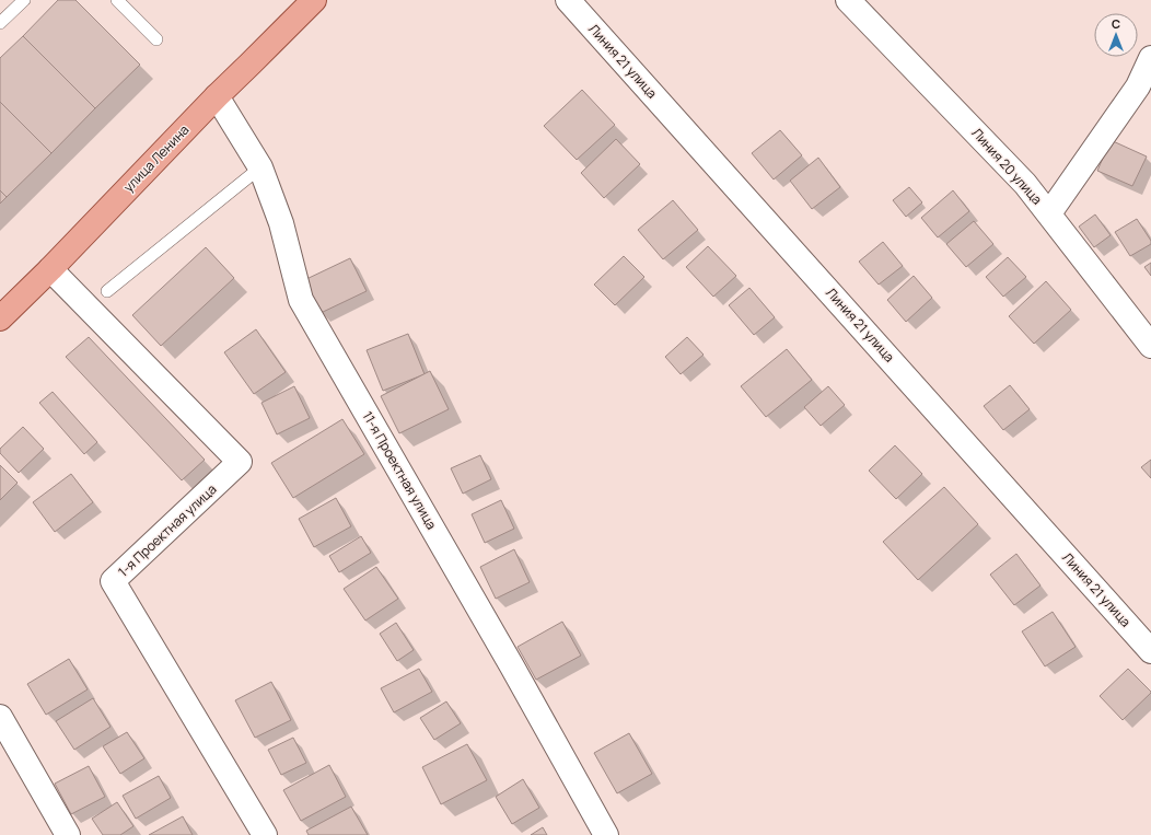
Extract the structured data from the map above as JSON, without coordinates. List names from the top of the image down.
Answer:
{
  "streets": {
    "main road": ["улица Ленина"],
    "street": [
      "Линия 21 улица",
      "Линия 20 улица",
      "11-я Проектная улица",
      "1-я Проектная улица"
    ]
  },
  "crossings": [
    ["улица Ленина", "11-я Проектная улица"],
    ["улица Ленина", "1-я Проектная улица"]
  ],
  "north": "top"
}
